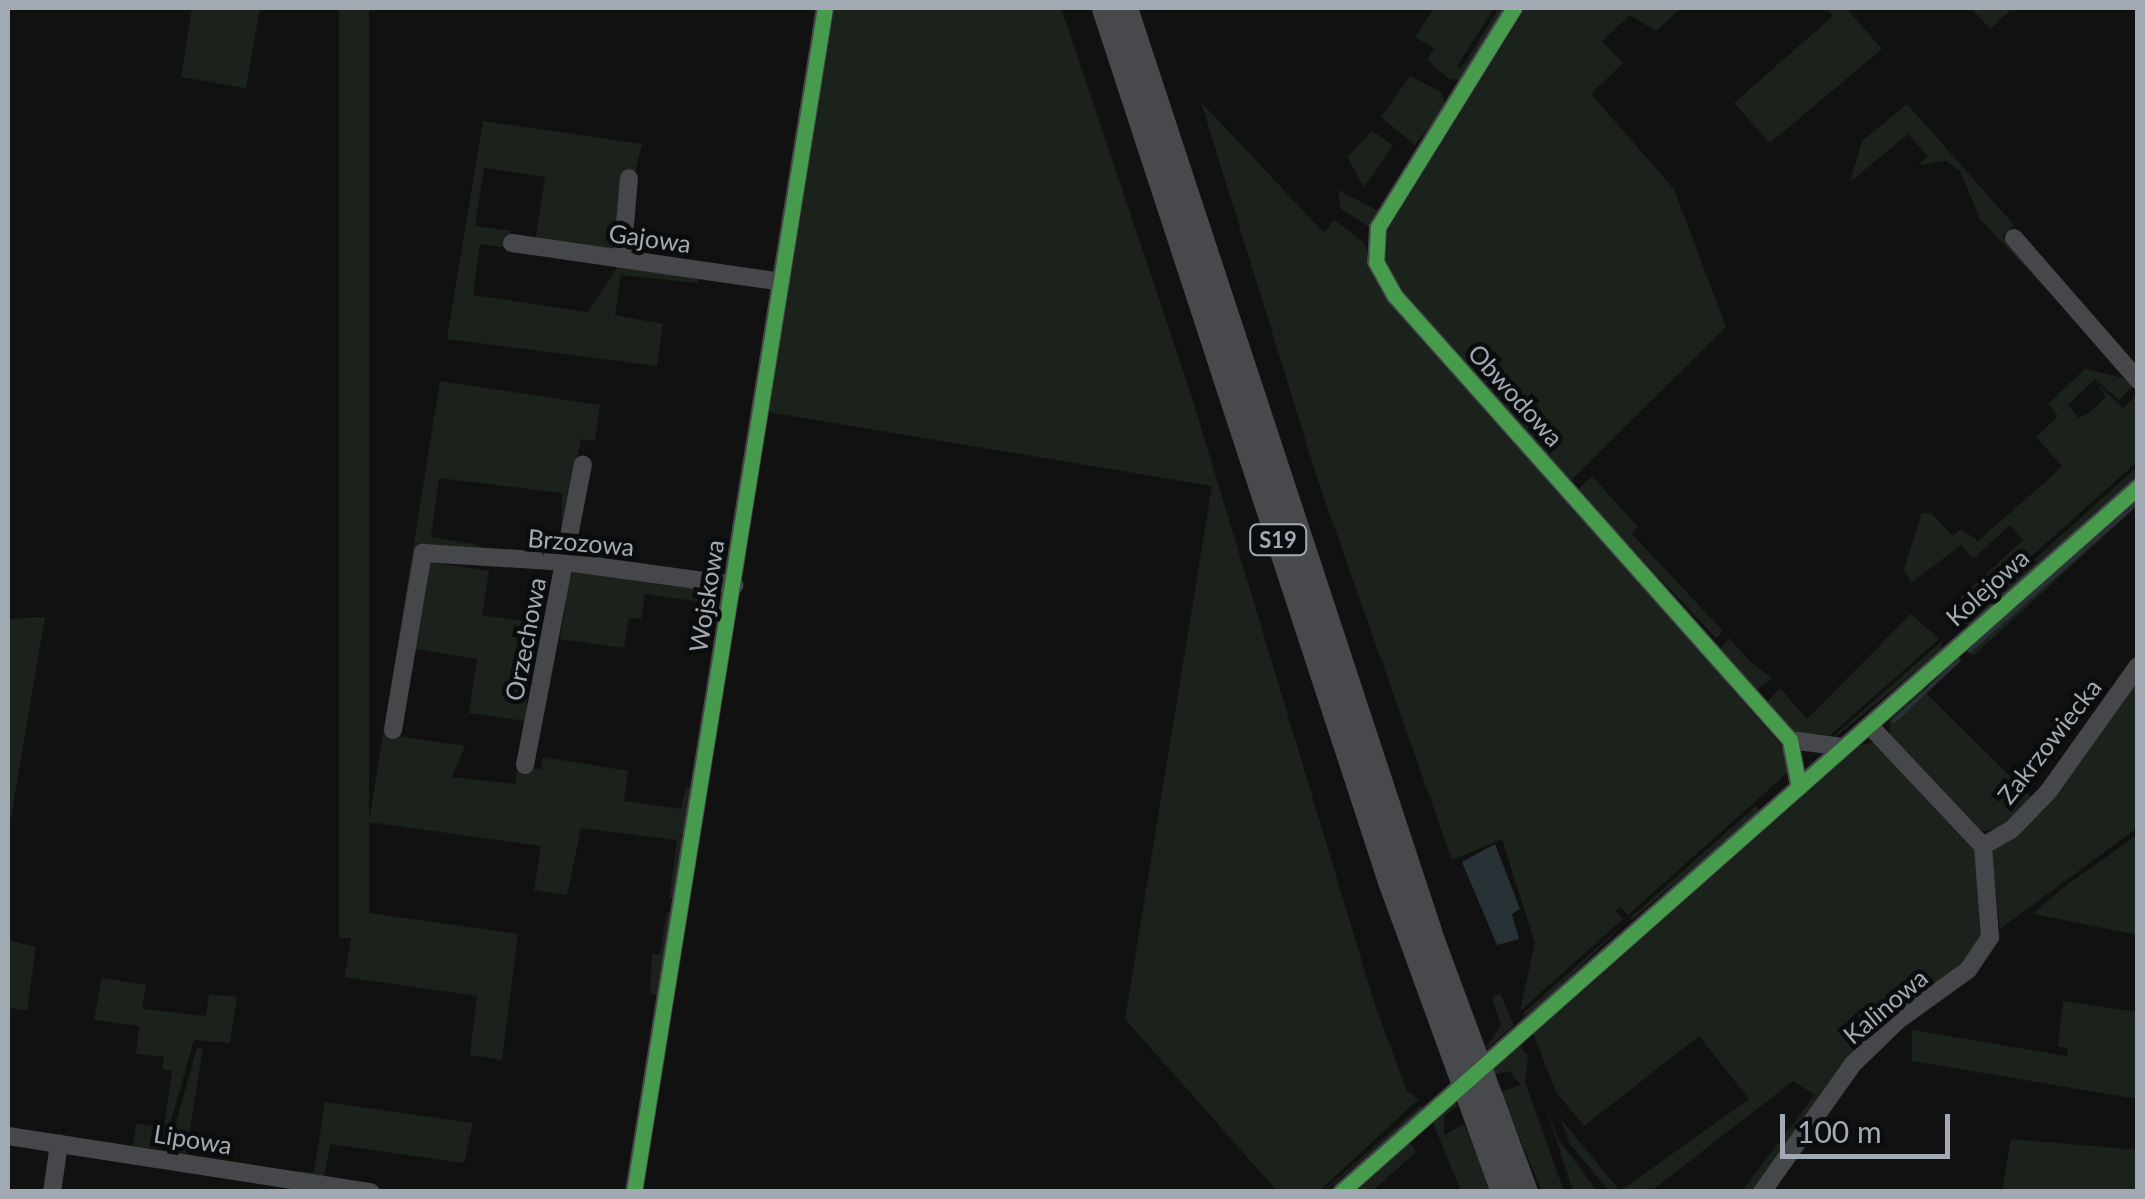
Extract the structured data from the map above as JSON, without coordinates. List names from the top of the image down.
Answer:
{
  "streets": {
    "highway": ["S19"],
    "street": [
      "Gajowa",
      "Obwodowa",
      "Brzozowa",
      "Kolejowa",
      "Wojskowa",
      "Orzechowa",
      "Zakrzowiecka",
      "Kalinowa",
      "Lipowa"
    ]
  },
  "crossings": [
    ["Gajowa", "Wojskowa"],
    ["S19", "Kolejowa"],
    ["Brzozowa", "Wojskowa"],
    ["Brzozowa", "Orzechowa"],
    ["Zakrzowiecka", "Kalinowa"]
  ],
  "scale_bar": "100 m"
}
